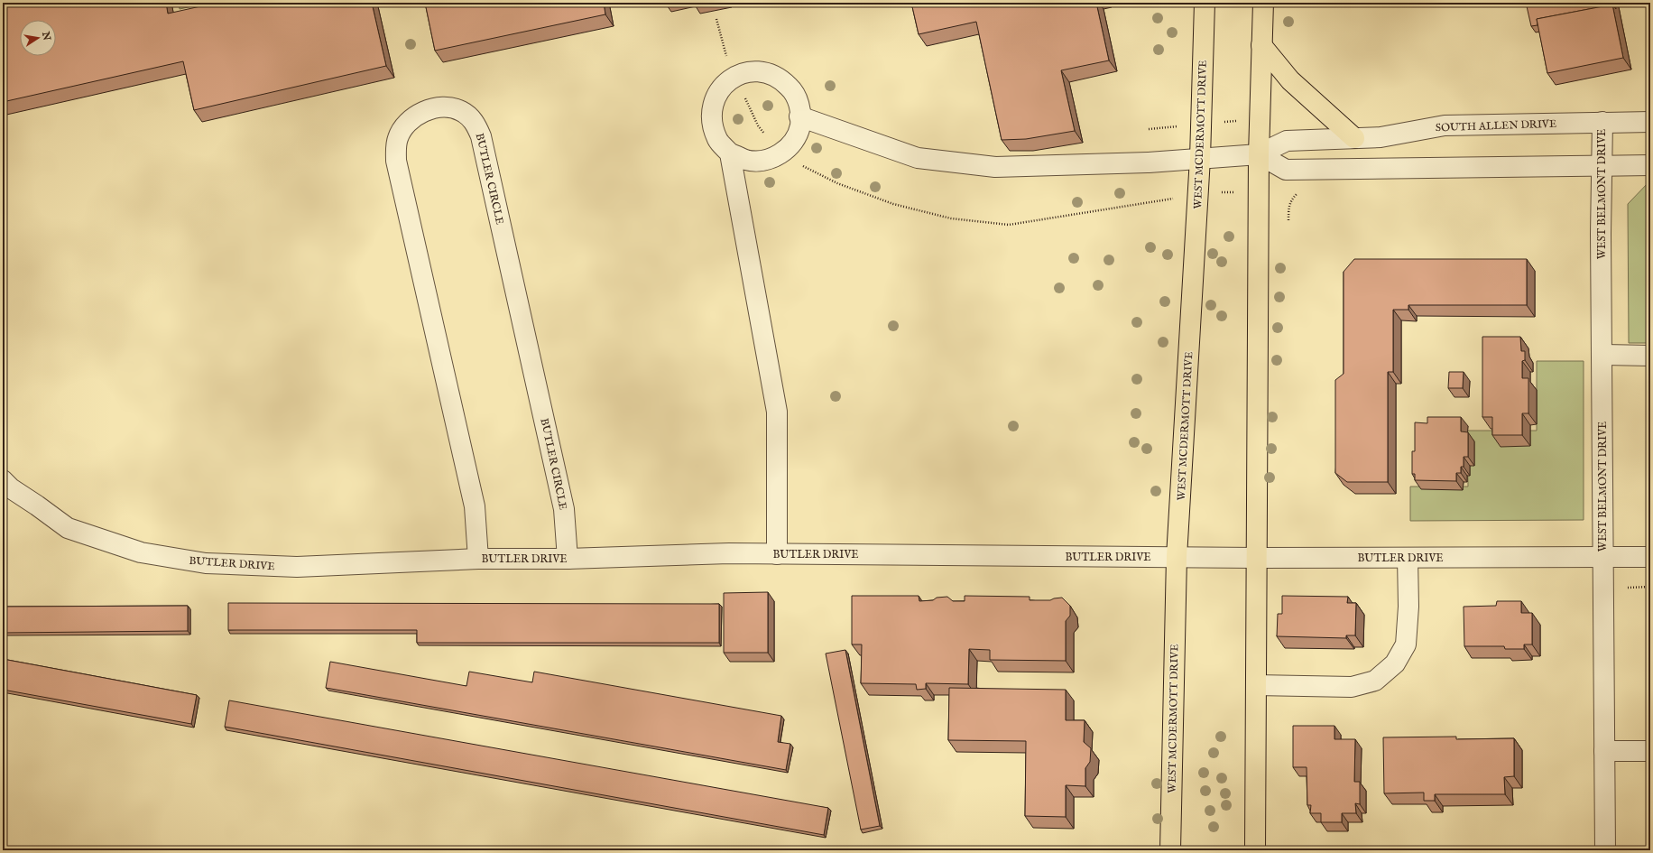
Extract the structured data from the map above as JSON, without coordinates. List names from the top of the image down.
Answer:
{
  "streets": {
    "main road": ["WEST MCDERMOTT DRIVE"],
    "street": [
      "SOUTH ALLEN DRIVE",
      "BUTLER CIRCLE",
      "WEST BELMONT DRIVE",
      "BUTLER DRIVE"
    ]
  },
  "crossings": [
    ["SOUTH ALLEN DRIVE", "WEST MCDERMOTT DRIVE"],
    ["SOUTH ALLEN DRIVE", "WEST BELMONT DRIVE"],
    ["WEST MCDERMOTT DRIVE", "BUTLER DRIVE"],
    ["BUTLER CIRCLE", "BUTLER DRIVE"],
    ["WEST BELMONT DRIVE", "BUTLER DRIVE"]
  ],
  "north": "right"
}
